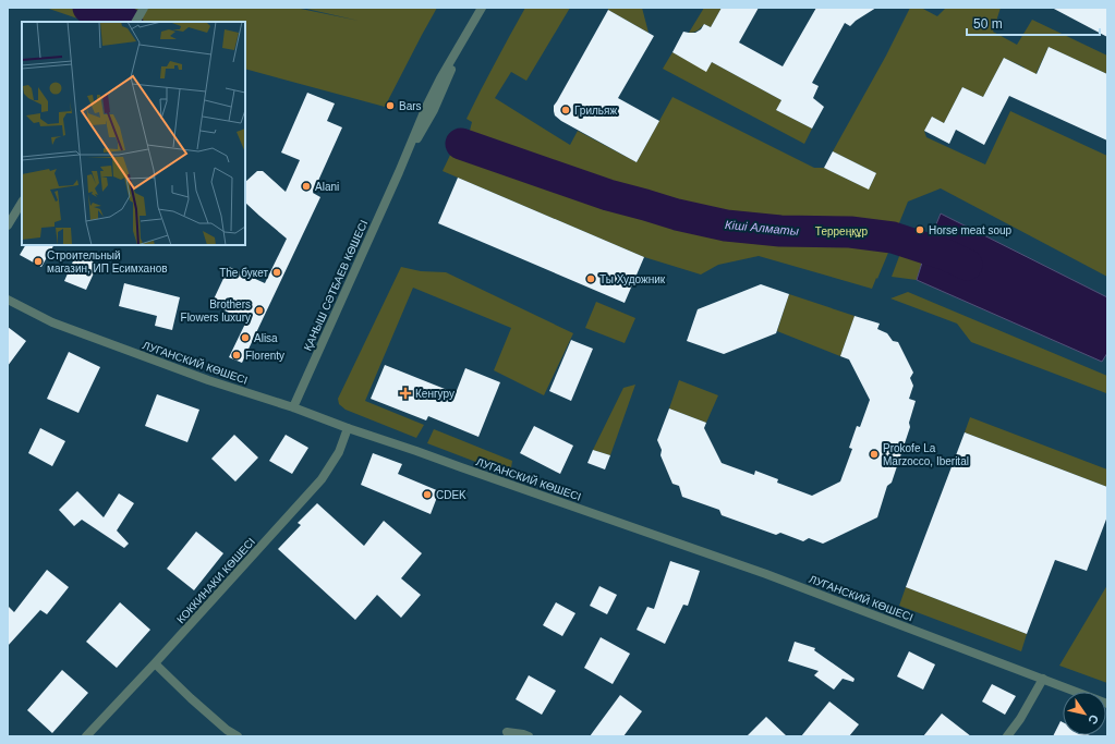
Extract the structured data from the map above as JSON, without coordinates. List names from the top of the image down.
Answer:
{
  "streets": {
    "street": ["ҚАНЫШ СӘТБАЕВ КӨШЕСІ", "ЛУГАНСКИЙ КӨШЕСІ", "КОККИНАКИ КӨШЕСІ"]
  },
  "crossings": [
    ["ҚАНЫШ СӘТБАЕВ КӨШЕСІ", "ЛУГАНСКИЙ КӨШЕСІ"],
    ["ЛУГАНСКИЙ КӨШЕСІ", "КОККИНАКИ КӨШЕСІ"]
  ],
  "water": ["Кіші Алматы"],
  "parks": ["Терреңқұр"],
  "places": {
    "other": [
      "Bars",
      "Грильяж",
      "Alani",
      "Horse meat soup",
      "Строительный магазин, ИП Есимханов",
      "The букет",
      "Ты Художник",
      "Brothers Flowers luxury",
      "Alisa",
      "Florenty",
      "Prokofe La Marzocco, Iberital",
      "CDEK"
    ],
    "health": ["Кенгуру"]
  },
  "scale_bar": "50 m",
  "north": "bottom right"
}
